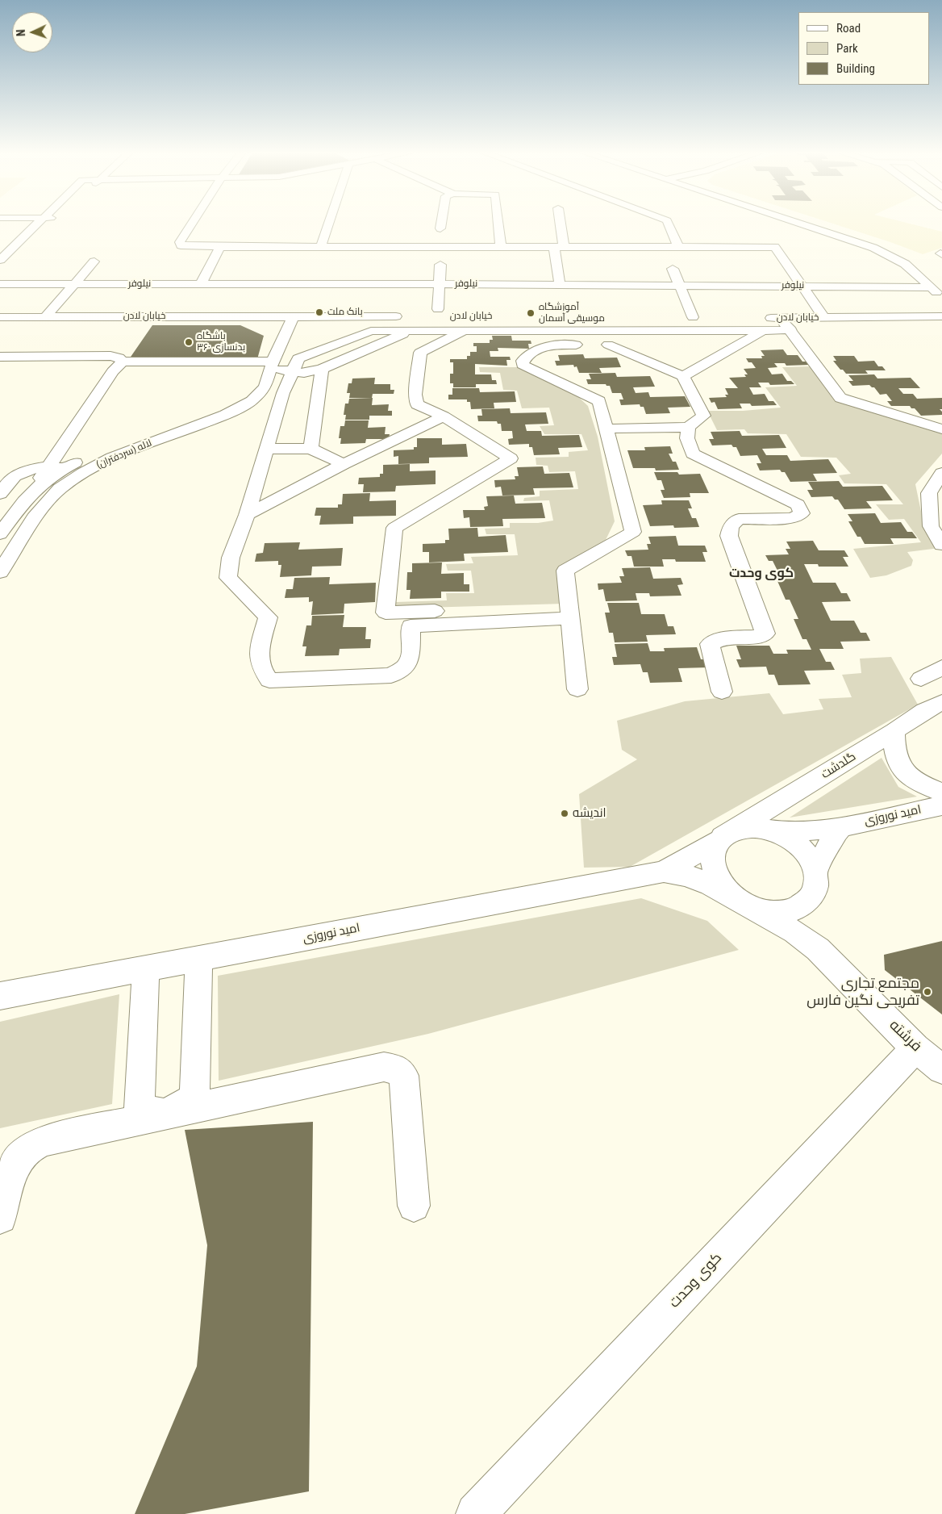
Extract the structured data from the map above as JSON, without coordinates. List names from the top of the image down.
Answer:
{
  "streets": {
    "street": [
      "نیلوفر",
      "خیابان لادن",
      "لاله (سردفتران)",
      "گلدشت",
      "امید نوروزی",
      "فرشته",
      "کوی وحدت"
    ]
  },
  "crossings": [
    ["خیابان لادن", "لاله (سردفتران)"],
    ["گلدشت", "امید نوروزی"],
    ["فرشته", "کوی وحدت"]
  ],
  "districts": ["کوی وحدت"],
  "places": [
    "بانک ملت",
    "آموزشگاه موسیقی آسمان",
    "باشگاه بدنسازی ۳۶۰",
    "اندیشه",
    "مجتمع تجاری تفریحی نگین فارس"
  ],
  "legend": ["Road", "Park", "Building"],
  "north": "left"
}
